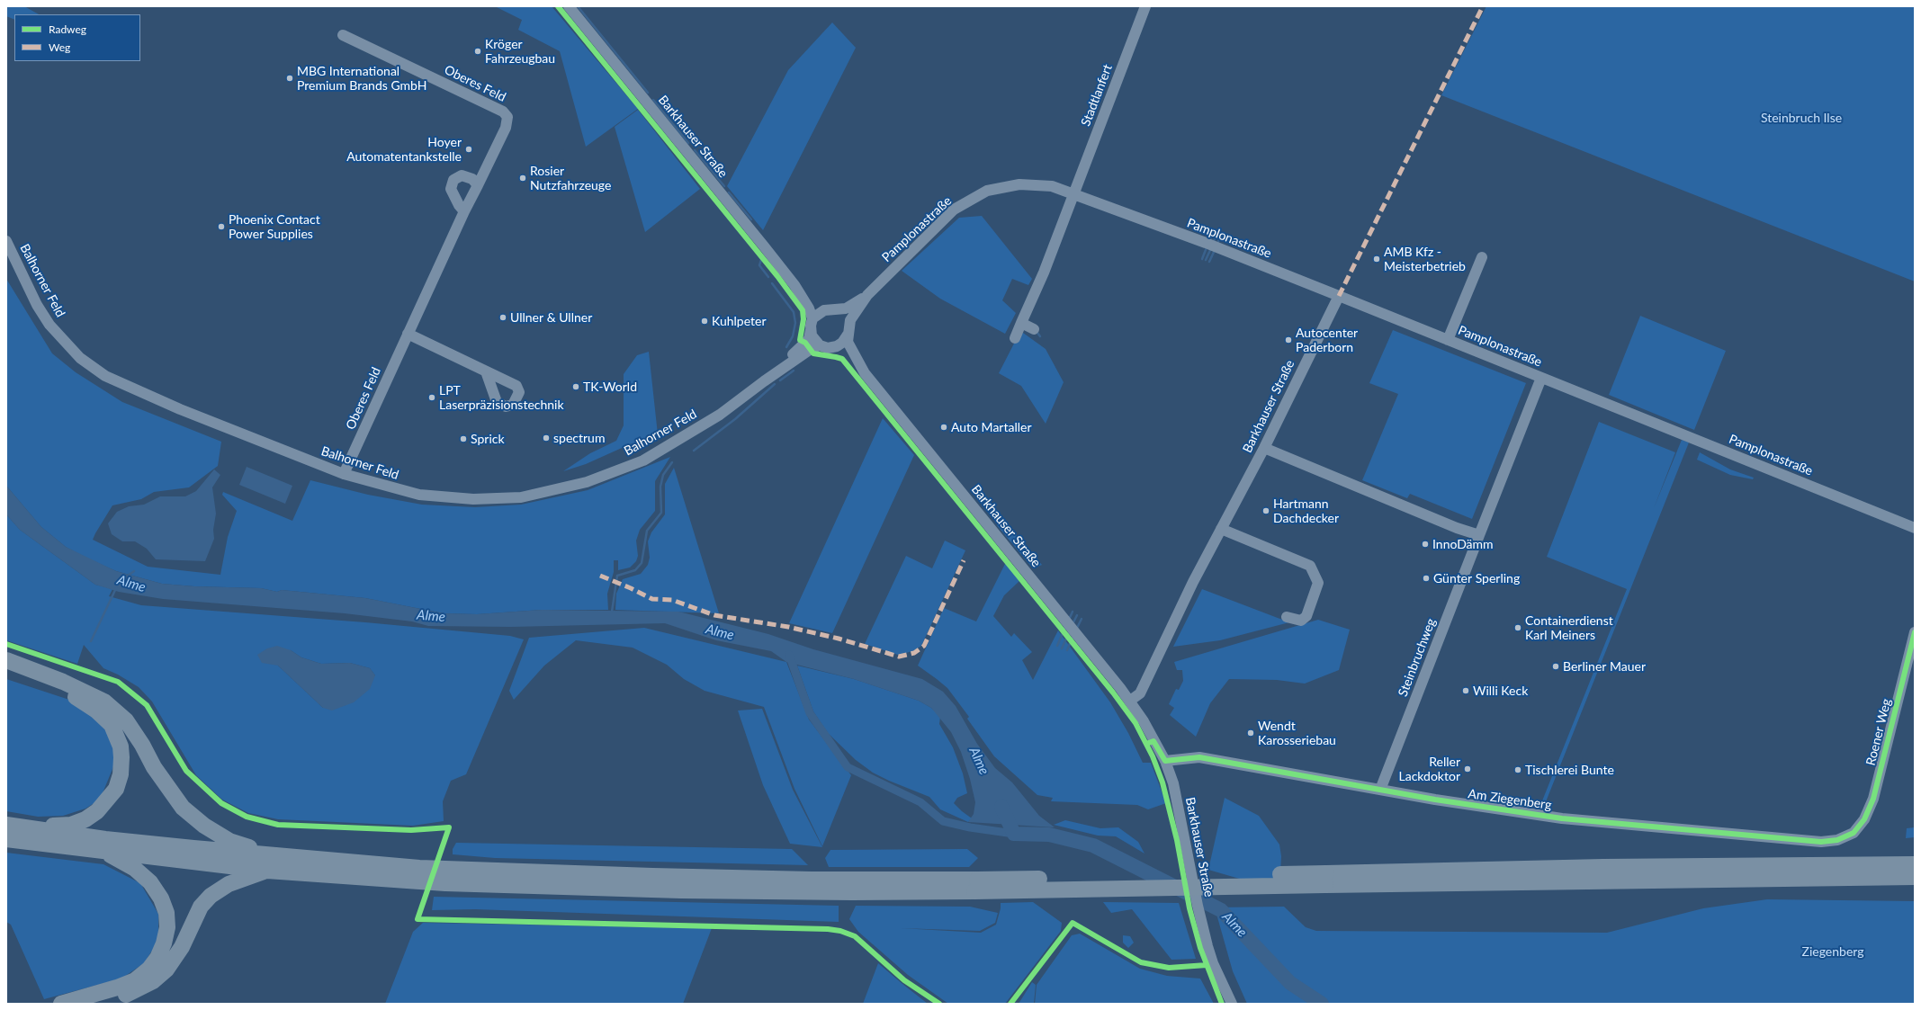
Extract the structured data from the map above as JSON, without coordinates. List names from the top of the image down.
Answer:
{
  "streets": {
    "street": [
      "Oberes Feld",
      "Stadtlanfert",
      "Barkhauser Straße",
      "Pamplonastraße",
      "Balhorner Feld",
      "Steinbruchweg",
      "Roener Weg",
      "Am Ziegenberg"
    ]
  },
  "crossings": [
    ["Oberes Feld", "Balhorner Feld"],
    ["Stadtlanfert", "Pamplonastraße"],
    ["Barkhauser Straße", "Pamplonastraße"],
    ["Barkhauser Straße", "Balhorner Feld"],
    ["Barkhauser Straße", "Am Ziegenberg"],
    ["Pamplonastraße", "Steinbruchweg"],
    ["Steinbruchweg", "Am Ziegenberg"],
    ["Roener Weg", "Am Ziegenberg"]
  ],
  "water": ["Alme"],
  "parks": ["Steinbruch Ilse", "Ziegenberg"],
  "places": [
    "Kröger Fahrzeugbau",
    "MBG International Premium Brands GmbH",
    "Hoyer Automatentankstelle",
    "Rosier Nutzfahrzeuge",
    "Phoenix Contact Power Supplies",
    "AMB Kfz - Meisterbetrieb",
    "Ullner & Ullner",
    "Kuhlpeter",
    "Autocenter Paderborn",
    "TK-World",
    "LPT Laserpräzisionstechnik",
    "Auto Martaller",
    "spectrum",
    "Sprick",
    "Hartmann Dachdecker",
    "InnoDämm",
    "Günter Sperling",
    "Containerdienst Karl Meiners",
    "Berliner Mauer",
    "Willi Keck",
    "Wendt Karosseriebau",
    "Reller Lackdoktor",
    "Tischlerei Bunte"
  ],
  "legend": ["Radweg", "Weg"]
}
